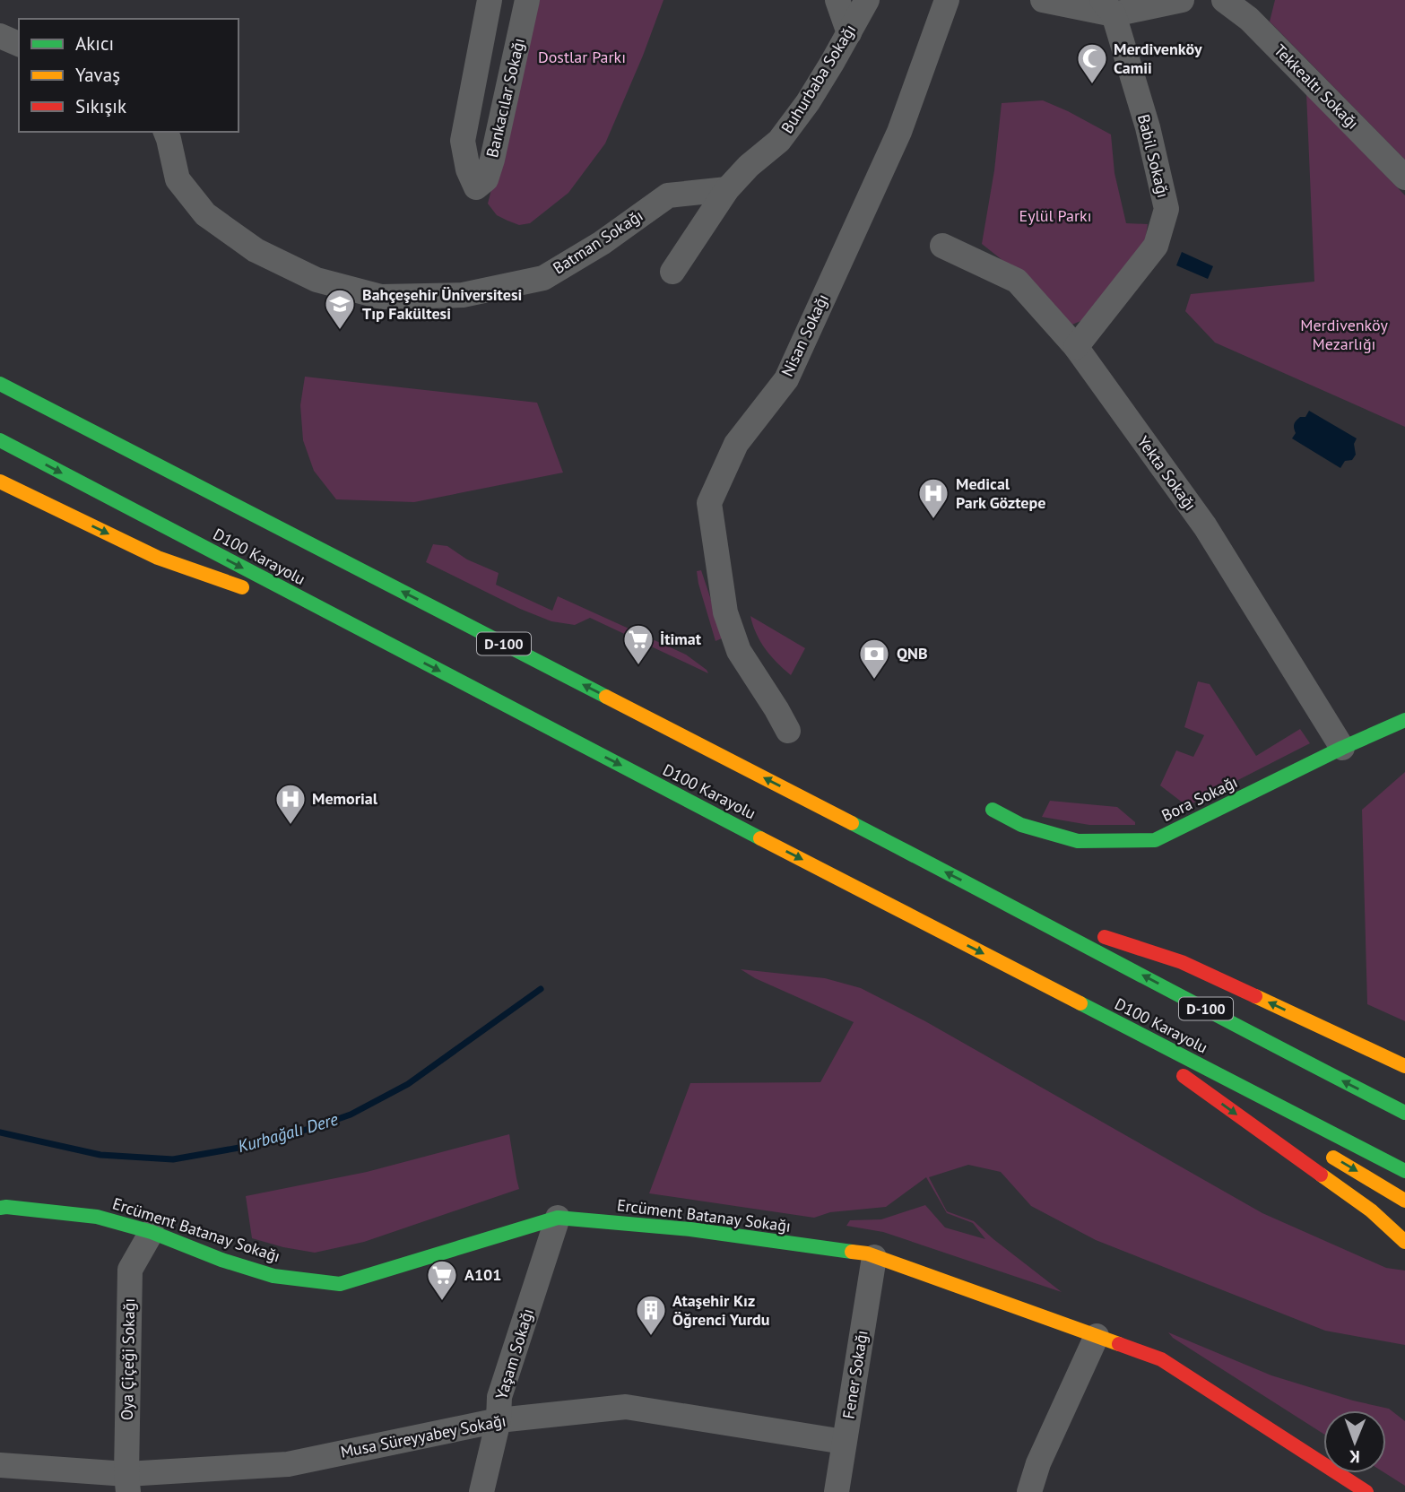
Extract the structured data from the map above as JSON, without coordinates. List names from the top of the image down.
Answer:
{
  "streets": {
    "main road": [
      "D100 Karayolu",
      "D-100",
      "Bora Sokağı",
      "Ercüment Batanay Sokağı"
    ],
    "street": [
      "Buhurbaba Sokağı",
      "Tekkealtı Sokağı",
      "Bankacılar Sokağı",
      "Babil Sokağı",
      "Batman Sokağı",
      "Nisan Sokağı",
      "Yekta Sokağı",
      "Yaşam Sokağı",
      "Oya Çiçeği Sokağı",
      "Fener Sokağı",
      "Musa Süreyyabey Sokağı"
    ]
  },
  "crossings": [
    ["Buhurbaba Sokağı", "Batman Sokağı"],
    ["Babil Sokağı", "Yekta Sokağı"],
    ["Yekta Sokağı", "Bora Sokağı"],
    ["Ercüment Batanay Sokağı", "Yaşam Sokağı"],
    ["Ercüment Batanay Sokağı", "Oya Çiçeği Sokağı"],
    ["Ercüment Batanay Sokağı", "Fener Sokağı"],
    ["Yaşam Sokağı", "Musa Süreyyabey Sokağı"],
    ["Oya Çiçeği Sokağı", "Musa Süreyyabey Sokağı"],
    ["Fener Sokağı", "Musa Süreyyabey Sokağı"]
  ],
  "water": ["Kurbağalı Dere"],
  "parks": ["Dostlar Parkı", "Eylül Parkı", "Merdivenköy Mezarlığı"],
  "places": {
    "mosque": ["Merdivenköy Camii"],
    "school or university": ["Bahçeşehir Üniversitesi Tıp Fakültesi"],
    "hospital": ["Medical Park Göztepe", "Memorial"],
    "supermarket": ["İtimat", "A101"],
    "bank": ["QNB"],
    "building": ["Ataşehir Kız Öğrenci Yurdu"]
  },
  "legend": ["Akıcı", "Yavaş", "Sıkışık"],
  "north": "bottom"
}
